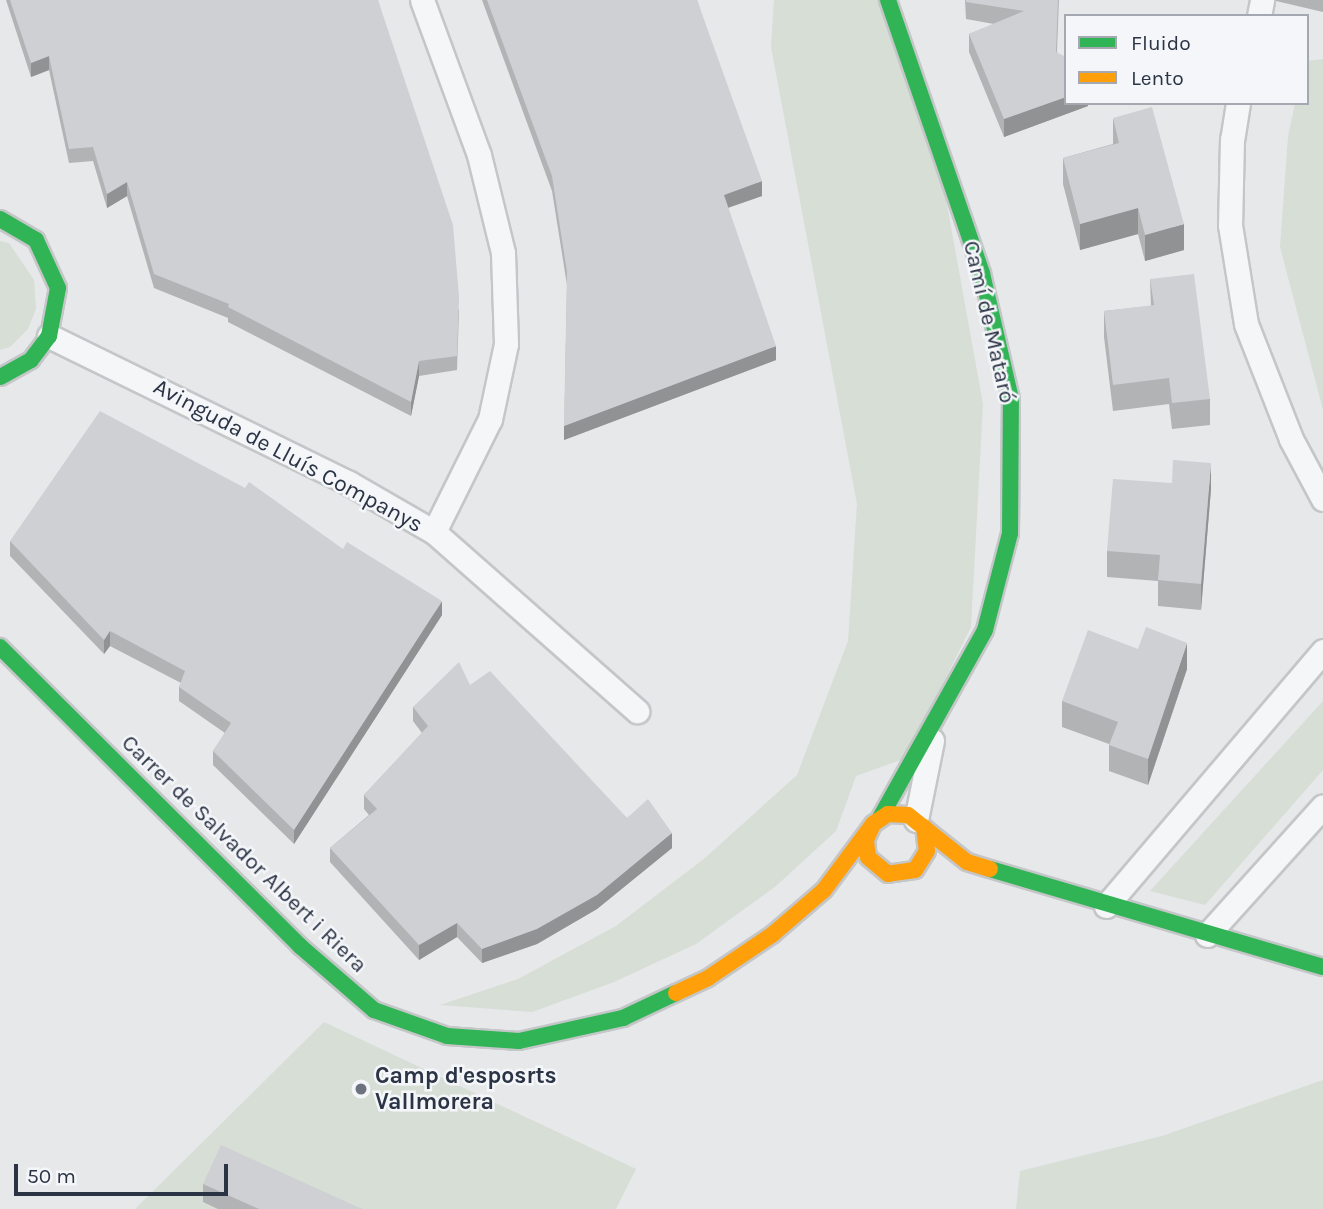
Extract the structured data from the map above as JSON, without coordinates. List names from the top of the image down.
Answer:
{
  "streets": {
    "street": ["Camí de Mataró", "Avinguda de Lluís Companys", "Carrer de Salvador Albert i Riera"]
  },
  "crossings": [
    ["Camí de Mataró", "Carrer de Salvador Albert i Riera"]
  ],
  "places": ["Camp d'esposrts Vallmorera"],
  "legend": ["Fluido", "Lento"],
  "scale_bar": "50 m"
}
